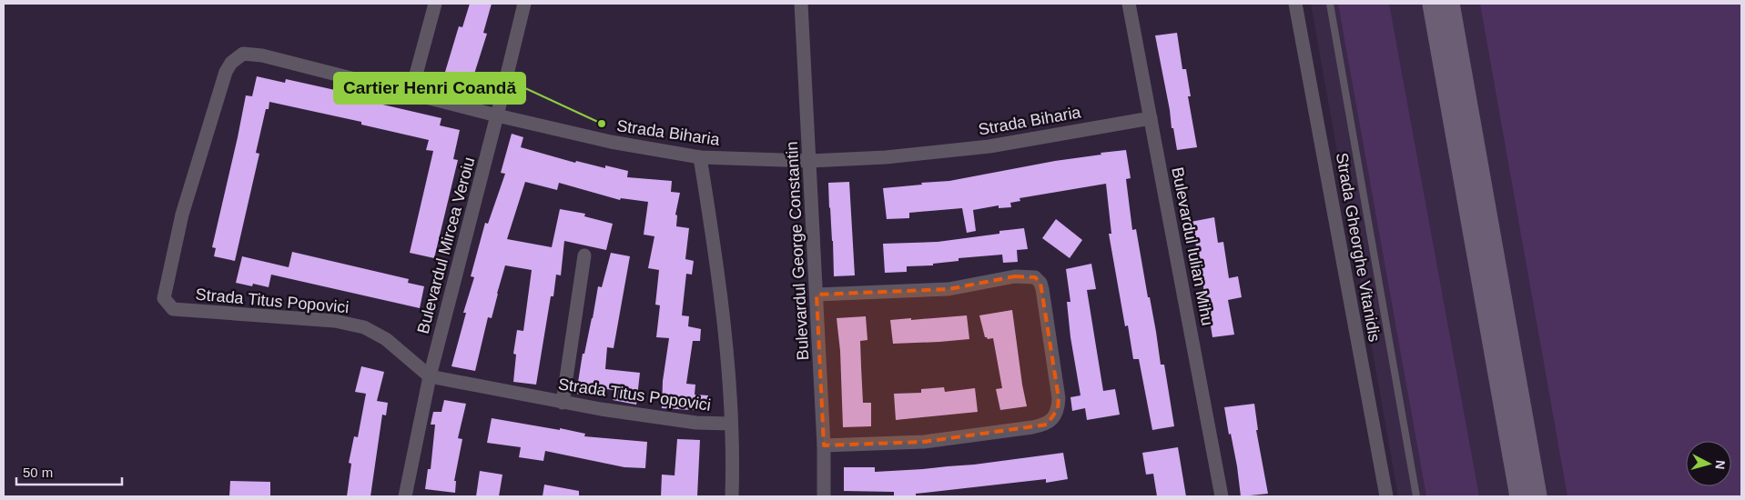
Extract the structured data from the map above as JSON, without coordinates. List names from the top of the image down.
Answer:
{
  "streets": {
    "street": [
      "Strada Biharia",
      "Bulevardul Mircea Veroiu",
      "Bulevardul Iulian Mihu",
      "Strada Gheorghe Vitanidis",
      "Bulevardul George Constantin",
      "Strada Titus Popovici"
    ]
  },
  "crossings": [
    ["Strada Biharia", "Bulevardul Mircea Veroiu"],
    ["Strada Biharia", "Bulevardul Iulian Mihu"],
    ["Strada Biharia", "Bulevardul George Constantin"],
    ["Strada Biharia", "Strada Titus Popovici"],
    ["Bulevardul Mircea Veroiu", "Strada Titus Popovici"]
  ],
  "places": ["Cartier Henri Coandă"],
  "scale_bar": "50 m",
  "north": "right"
}
